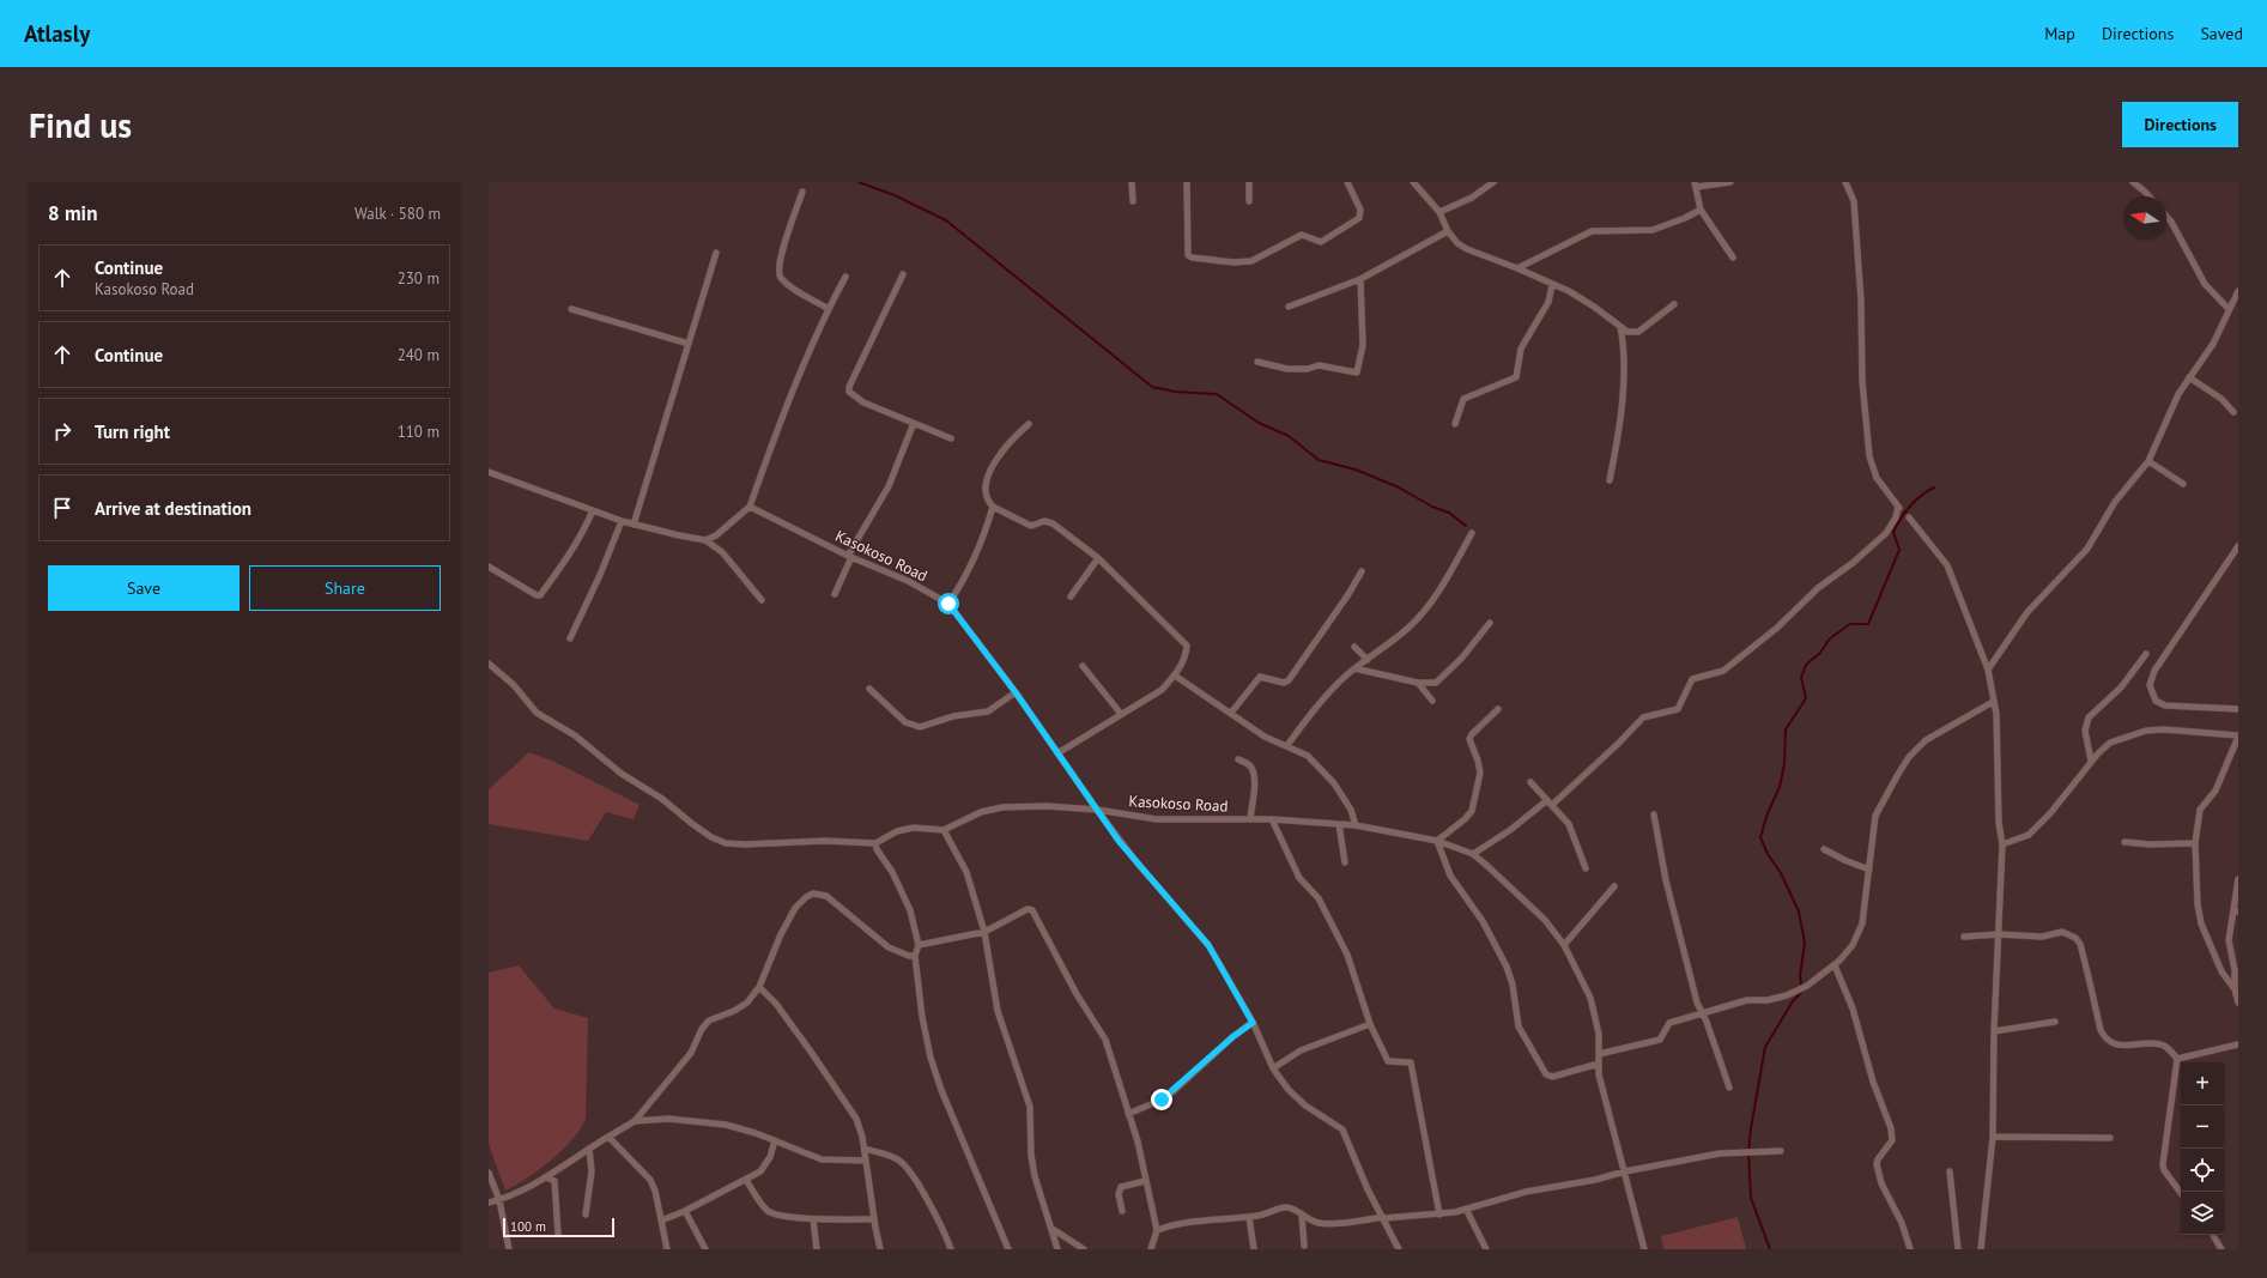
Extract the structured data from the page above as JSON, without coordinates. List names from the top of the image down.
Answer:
{
  "streets": {
    "street": ["Kasokoso Road"]
  },
  "scale_bar": "100 m",
  "north": "left",
  "page": {
    "header": "Atlasly",
    "nav": ["Map", "Directions", "Saved"],
    "buttons": [
      "Directions",
      ["Save", "Share"]
    ],
    "title": "Find us",
    "heading": ["8 min", "Walk · 580 m"],
    "list": [
      ["Continue", "Kasokoso Road", "230 m"],
      ["Continue", "240 m"],
      ["Turn right", "110 m"],
      "Arrive at destination"
    ],
    "map_buttons": ["+", "−"],
    "scale": "100 m"
  }
}
